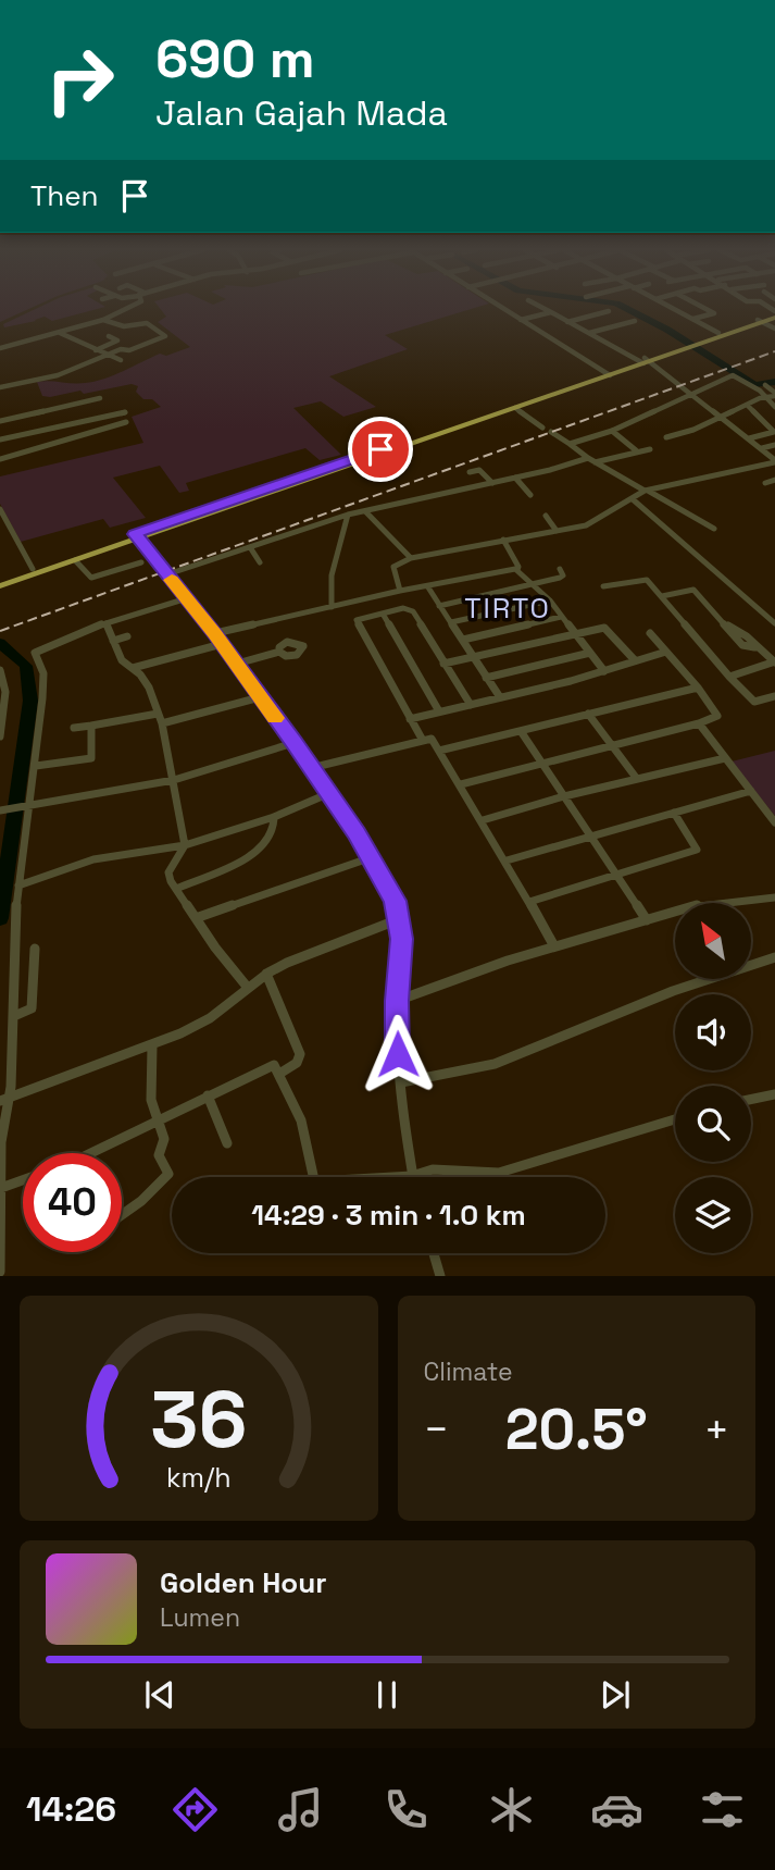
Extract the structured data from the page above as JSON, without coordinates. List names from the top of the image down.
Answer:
{
  "districts": ["TIRTO"],
  "north": "top left",
  "page": {
    "turn": ["690 m", "Jalan Gajah Mada"],
    "then": "Then",
    "limit": "40",
    "trip": "14:29 · 3 min · 1.0 km",
    "tile": "Climate",
    "heat": ["−", "20.5°", "+"],
    "song": ["Golden Hour", "Lumen"],
    "tabs": "14:26",
    "gauge": ["36", "km/h"]
  }
}
